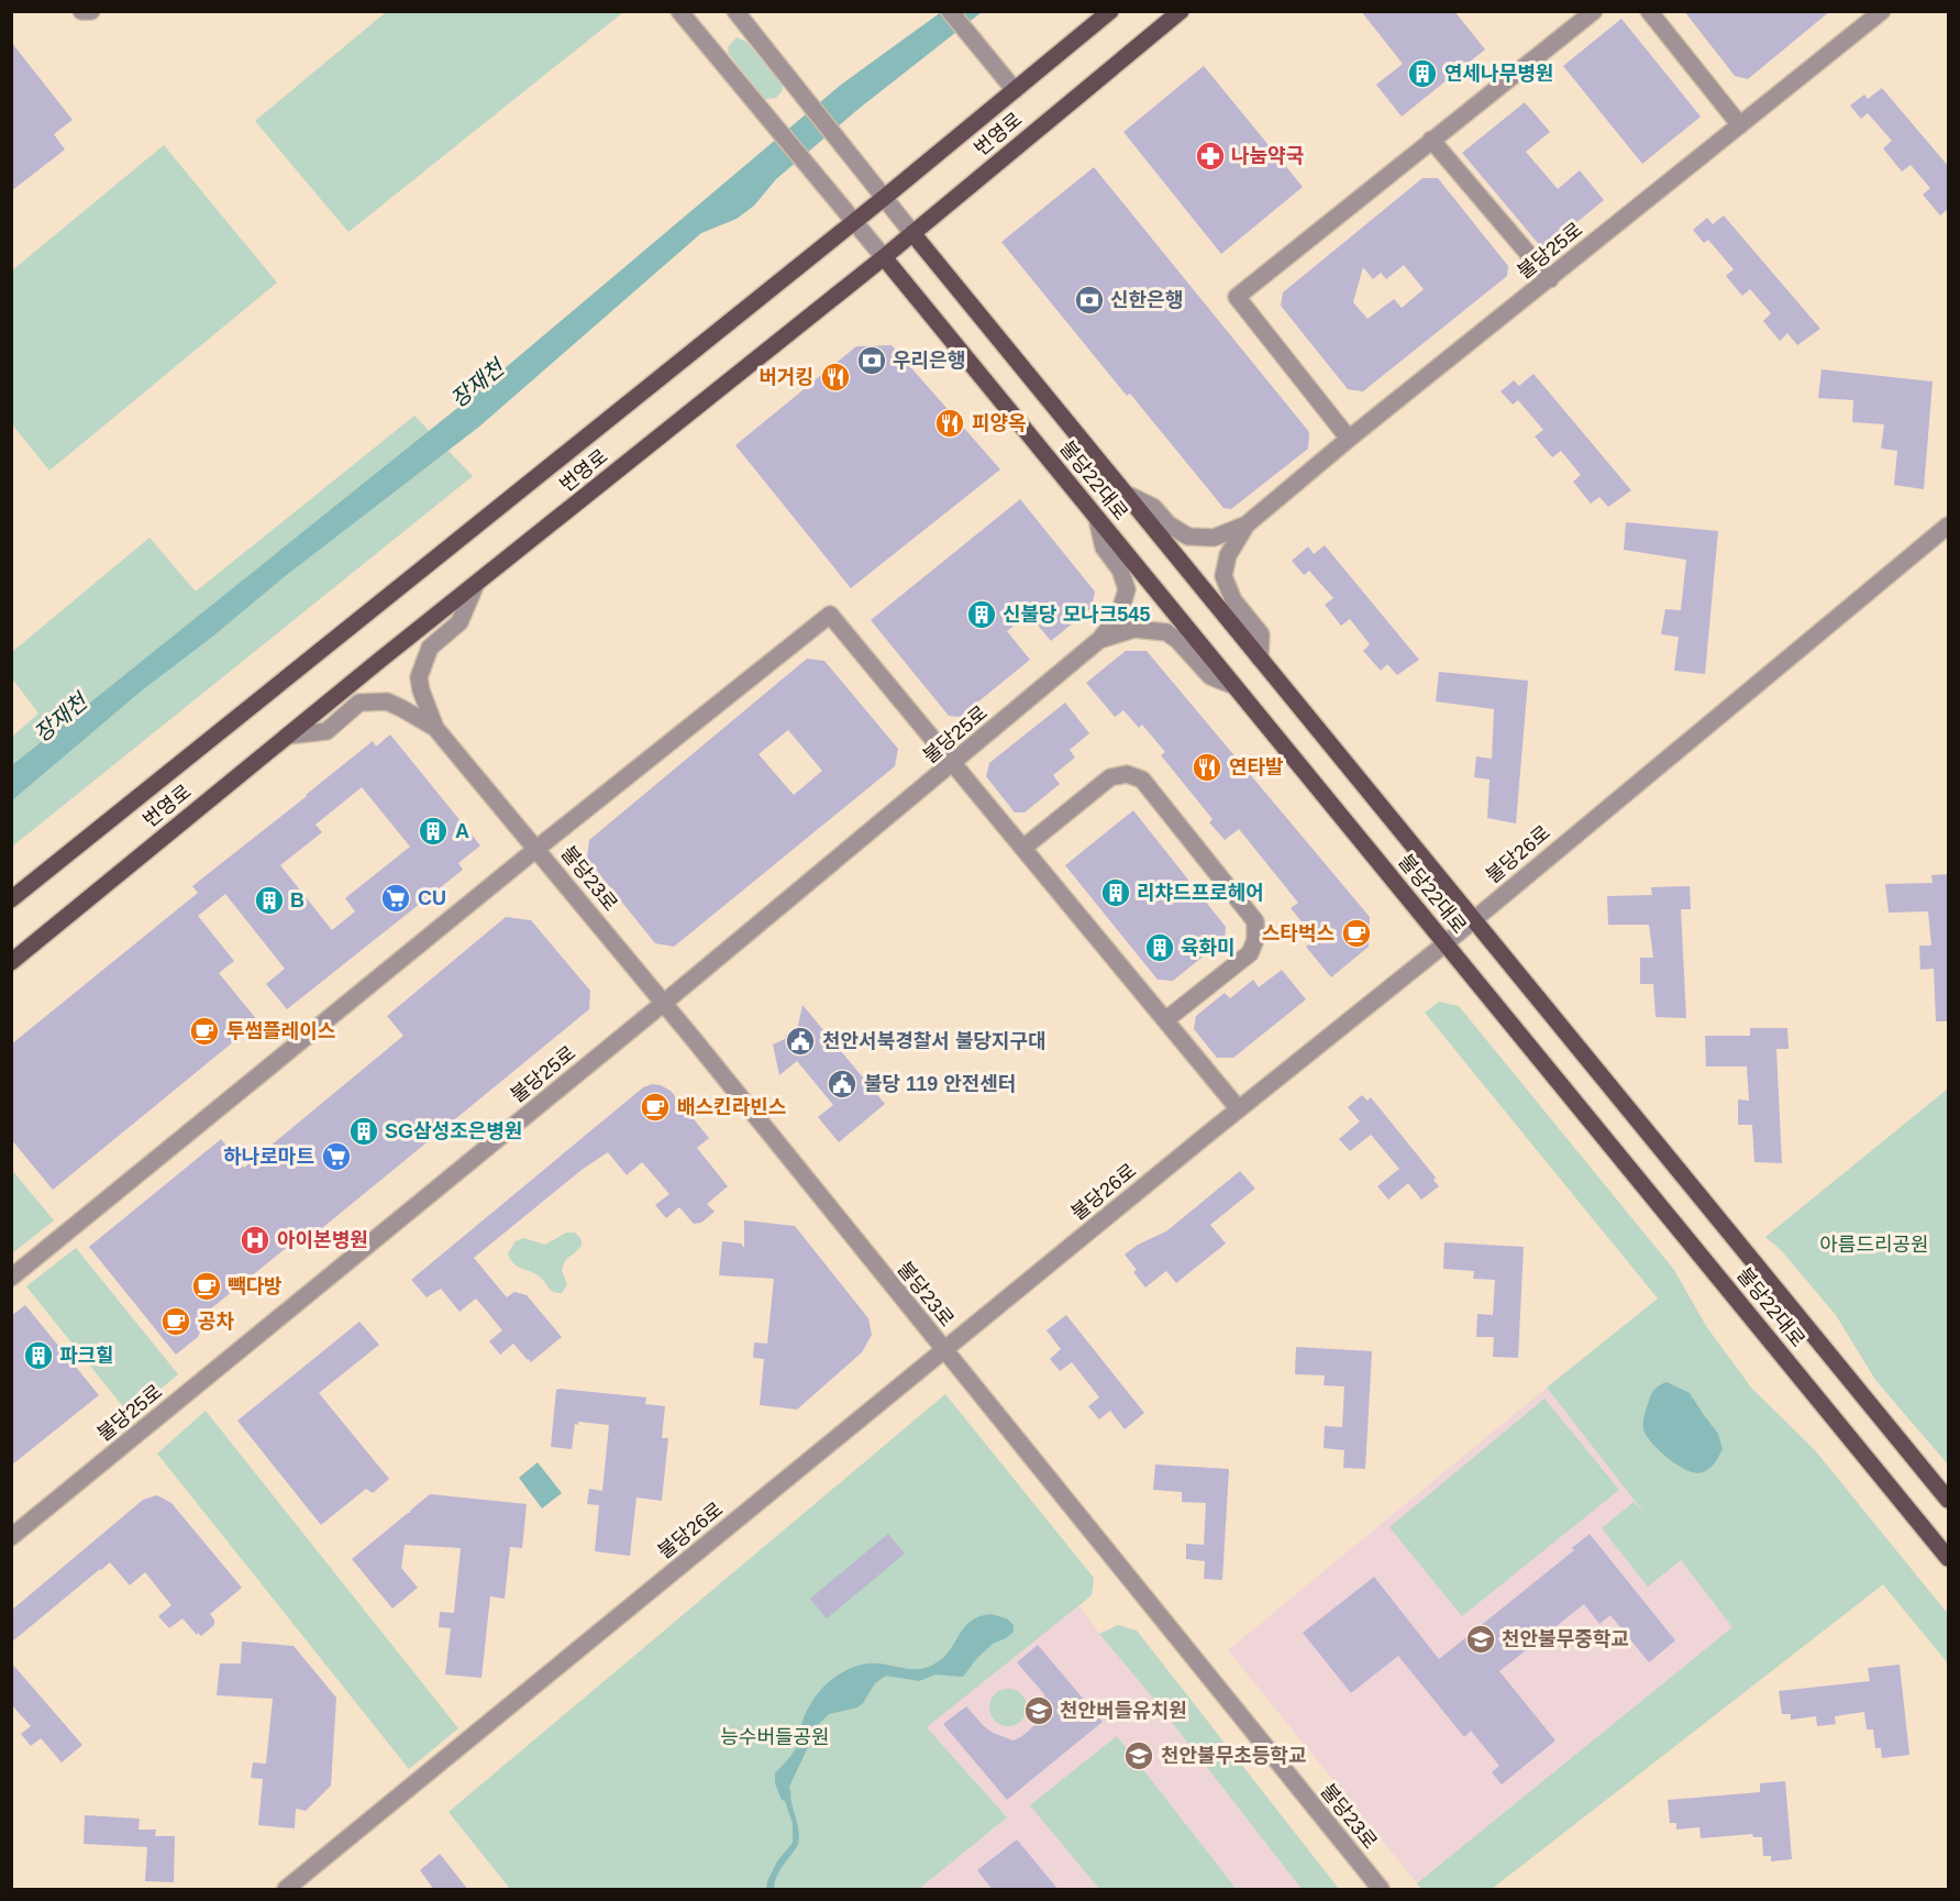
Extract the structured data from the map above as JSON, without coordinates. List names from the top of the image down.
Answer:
{
  "streets": {
    "main road": ["번영로", "불당22대로"],
    "street": ["불당25로", "불당26로", "불당23로"]
  },
  "crossings": [
    ["번영로", "불당22대로"],
    ["불당25로", "불당23로"],
    ["불당22대로", "불당26로"],
    ["불당26로", "불당23로"]
  ],
  "water": ["장재천"],
  "parks": ["아름드리공원", "능수버들공원"],
  "places": {
    "building": [
      "연세나무병원",
      "신불당 모나크545",
      "A",
      "리챠드프로헤어",
      "B",
      "육화미",
      "SG삼성조은병원",
      "파크힐"
    ],
    "pharmacy": ["나눔약국"],
    "bank": ["신한은행", "우리은행"],
    "restaurant": ["버거킹", "피양옥", "연타발"],
    "supermarket": ["CU", "하나로마트"],
    "cafe": [
      "스타벅스",
      "투썸플레이스",
      "배스킨라빈스",
      "빽다방",
      "공차"
    ],
    "public building": ["천안서북경찰서 불당지구대", "불당 119 안전센터"],
    "hospital": ["아이본병원"],
    "school or university": ["천안불무중학교", "천안버들유치원", "천안불무초등학교"]
  }
}
